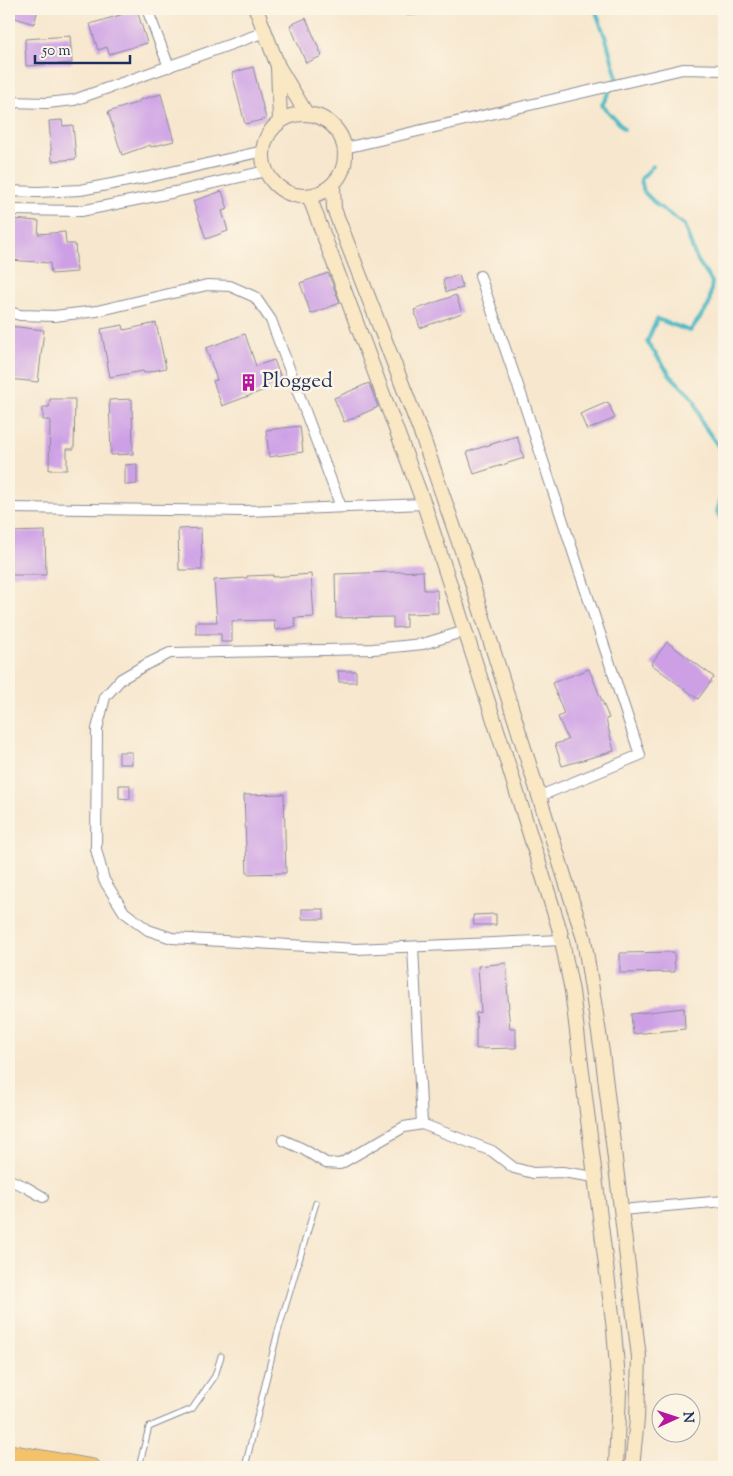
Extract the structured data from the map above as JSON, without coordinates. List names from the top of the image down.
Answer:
{
  "places": {
    "building": ["Plogged"]
  },
  "scale_bar": "50 m",
  "north": "right"
}
